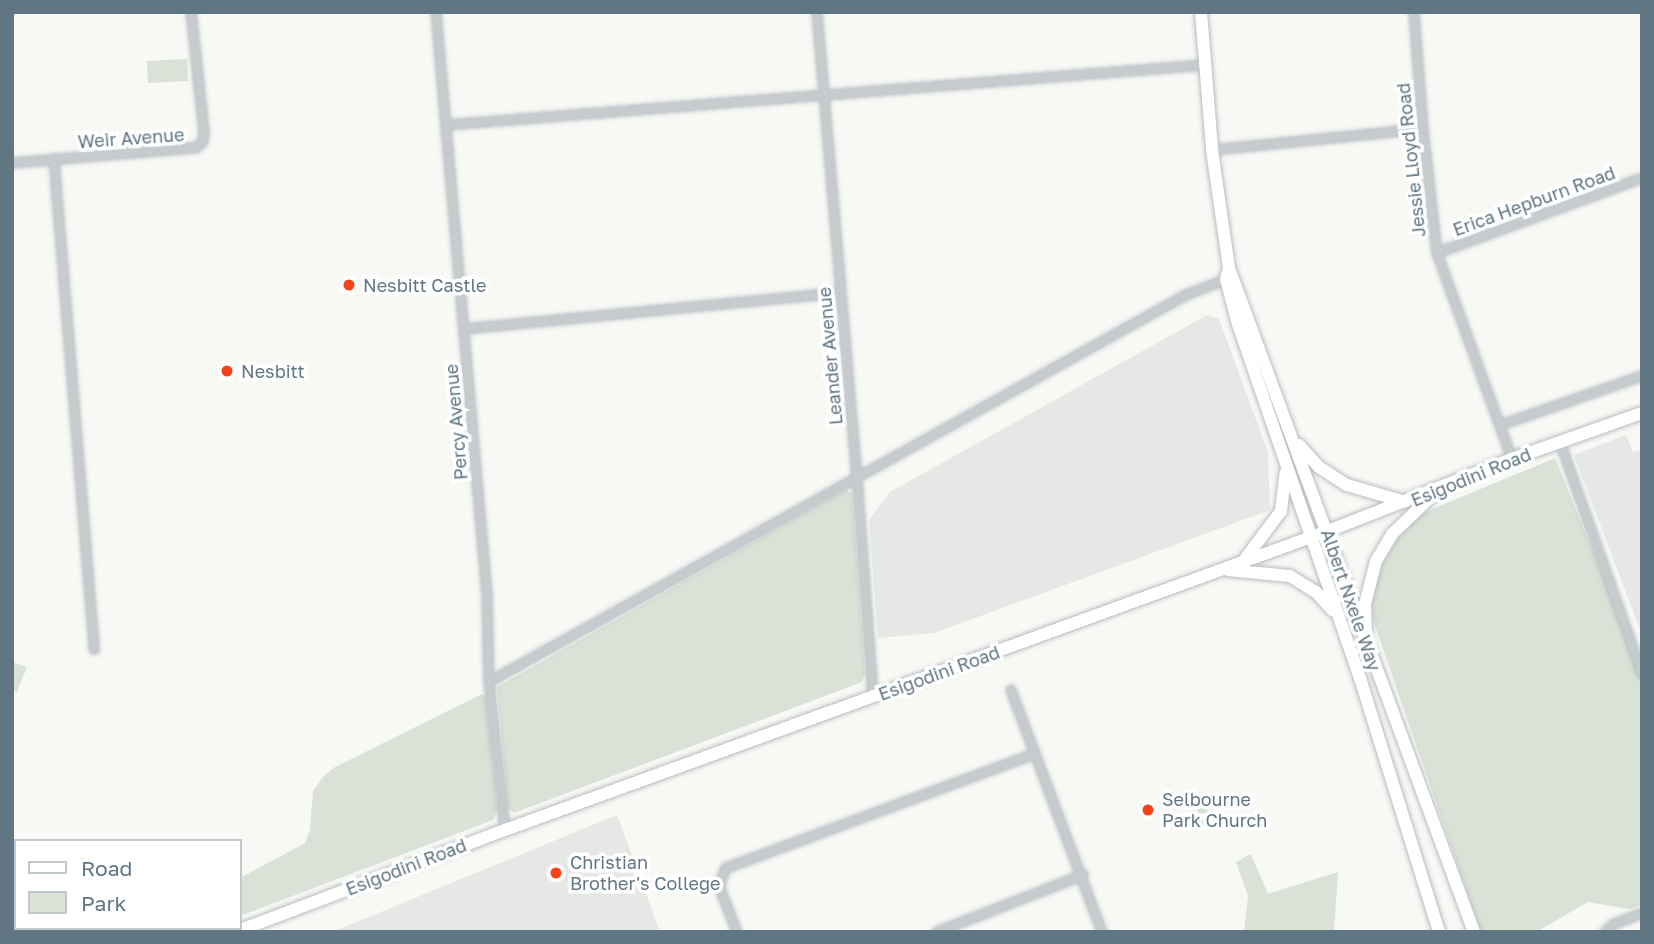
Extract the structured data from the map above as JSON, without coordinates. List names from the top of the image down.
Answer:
{
  "streets": {
    "main road": ["Esigodini Road", "Albert Nxele Way"],
    "street": [
      "Weir Avenue",
      "Jessie Lloyd Road",
      "Erica Hepburn Road",
      "Leander Avenue",
      "Percy Avenue"
    ]
  },
  "crossings": [
    ["Jessie Lloyd Road", "Erica Hepburn Road"],
    ["Jessie Lloyd Road", "Esigodini Road"],
    ["Leander Avenue", "Esigodini Road"],
    ["Percy Avenue", "Esigodini Road"],
    ["Esigodini Road", "Albert Nxele Way"]
  ],
  "places": [
    "Nesbitt Castle",
    "Nesbitt",
    "Selbourne Park Church",
    "Christian Brother's College"
  ],
  "legend": ["Road", "Park"]
}
